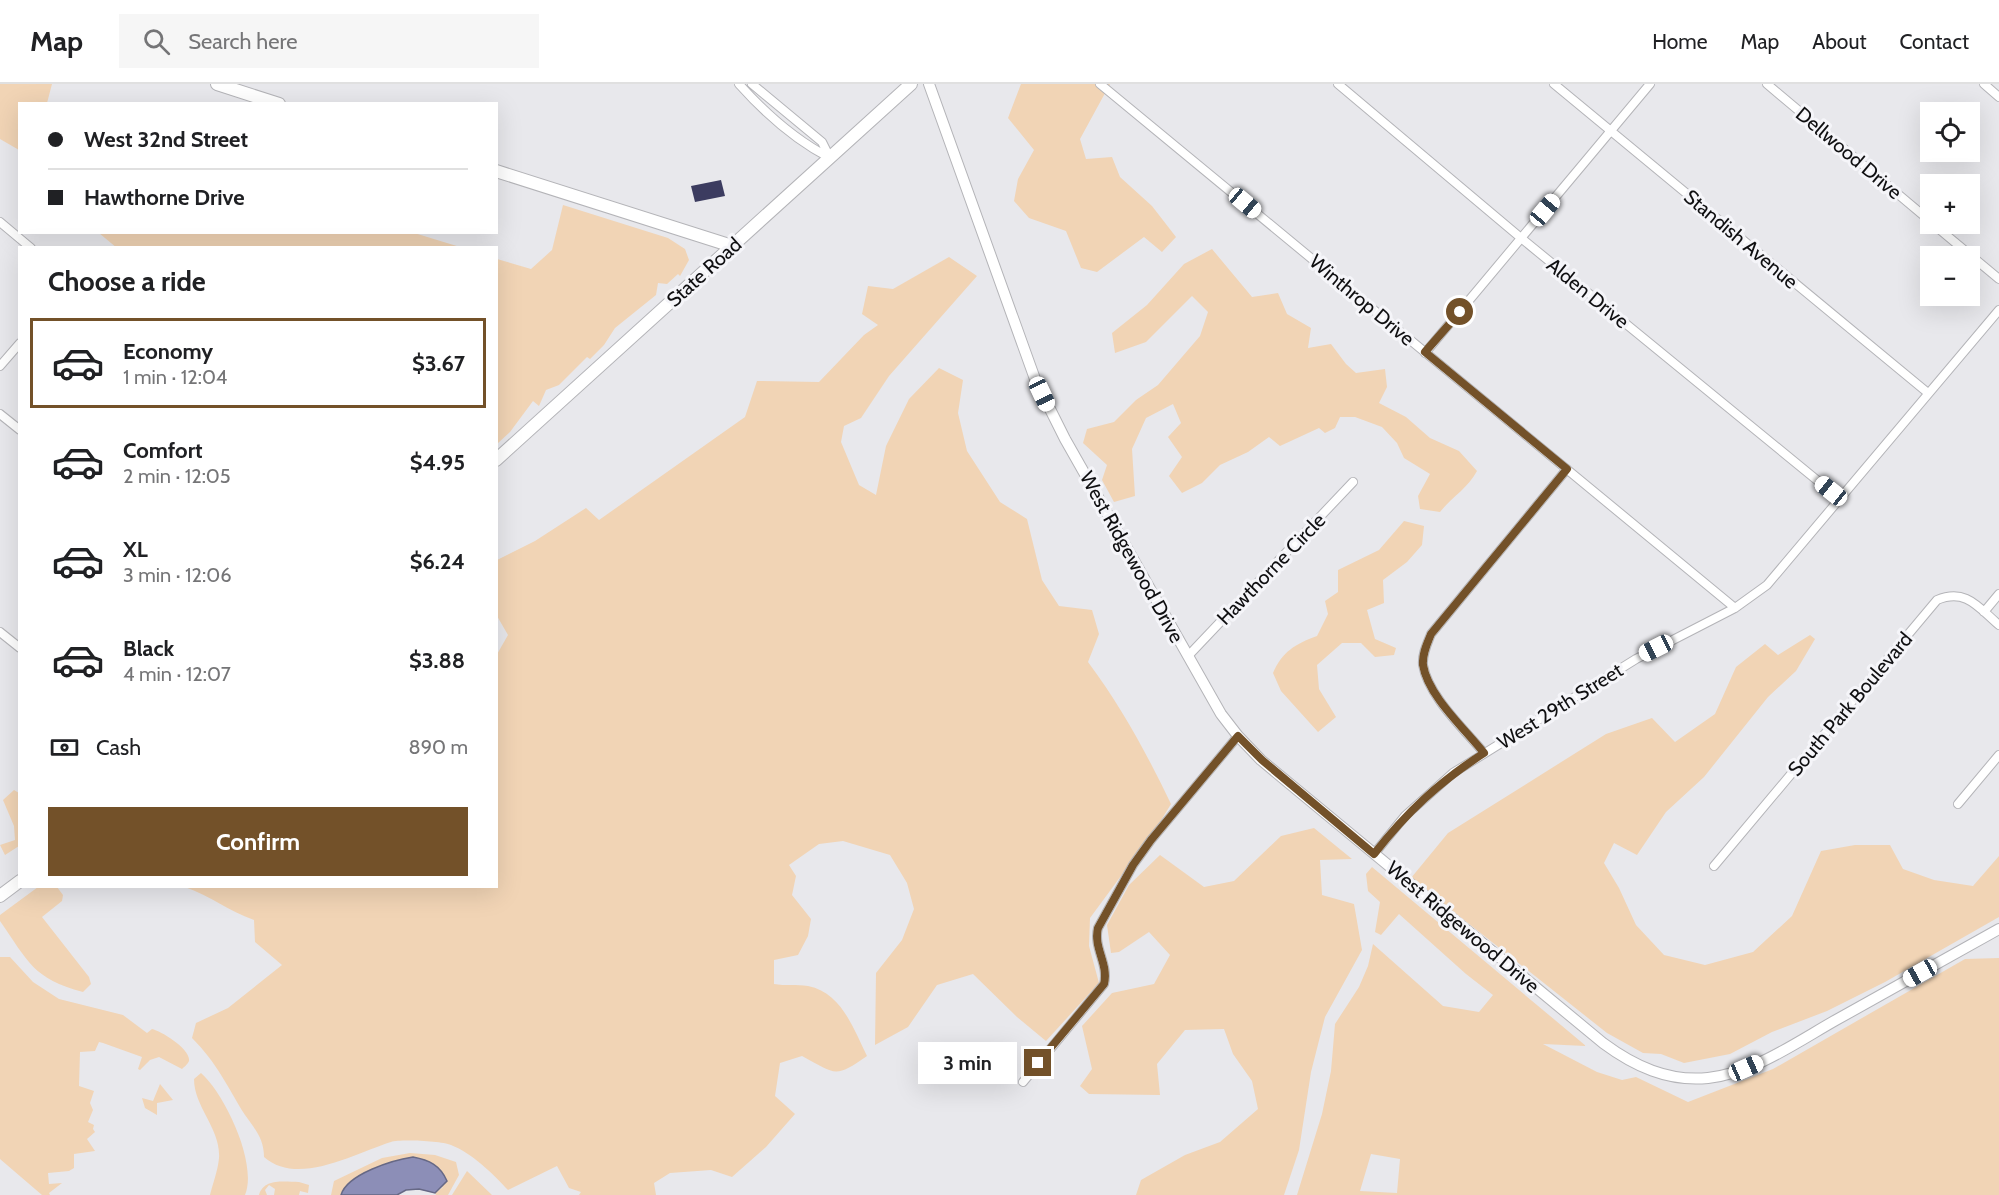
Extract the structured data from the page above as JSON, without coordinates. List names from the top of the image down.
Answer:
{
  "streets": {
    "main road": ["State Road"],
    "street": [
      "Dellwood Drive",
      "Standish Avenue",
      "Alden Drive",
      "Winthrop Drive",
      "West Ridgewood Drive",
      "Hawthorne Circle",
      "South Park Boulevard",
      "West 29th Street"
    ]
  },
  "crossings": [
    ["Standish Avenue", "West 29th Street"],
    ["Alden Drive", "West 29th Street"],
    ["Winthrop Drive", "West 29th Street"],
    ["West Ridgewood Drive", "Hawthorne Circle"],
    ["West Ridgewood Drive", "West 29th Street"]
  ],
  "page": {
    "header": "Map",
    "search": "Search here",
    "nav": [
      "Home",
      "Map",
      "About",
      "Contact"
    ],
    "map_buttons": ["+", "−"],
    "banner": ["West 32nd Street", "Hawthorne Drive"],
    "heading": "Choose a ride",
    "list": [
      {
        "name": "Economy",
        "note": "1 min · 12:04",
        "value": "$3.67"
      },
      {
        "name": "Comfort",
        "note": "2 min · 12:05",
        "value": "$4.95"
      },
      {
        "name": "XL",
        "note": "3 min · 12:06",
        "value": "$6.24"
      },
      {
        "name": "Black",
        "note": "4 min · 12:07",
        "value": "$3.88"
      }
    ],
    "pay": ["Cash", "890 m"],
    "buttons": "Confirm",
    "bubble": "3 min"
  }
}
